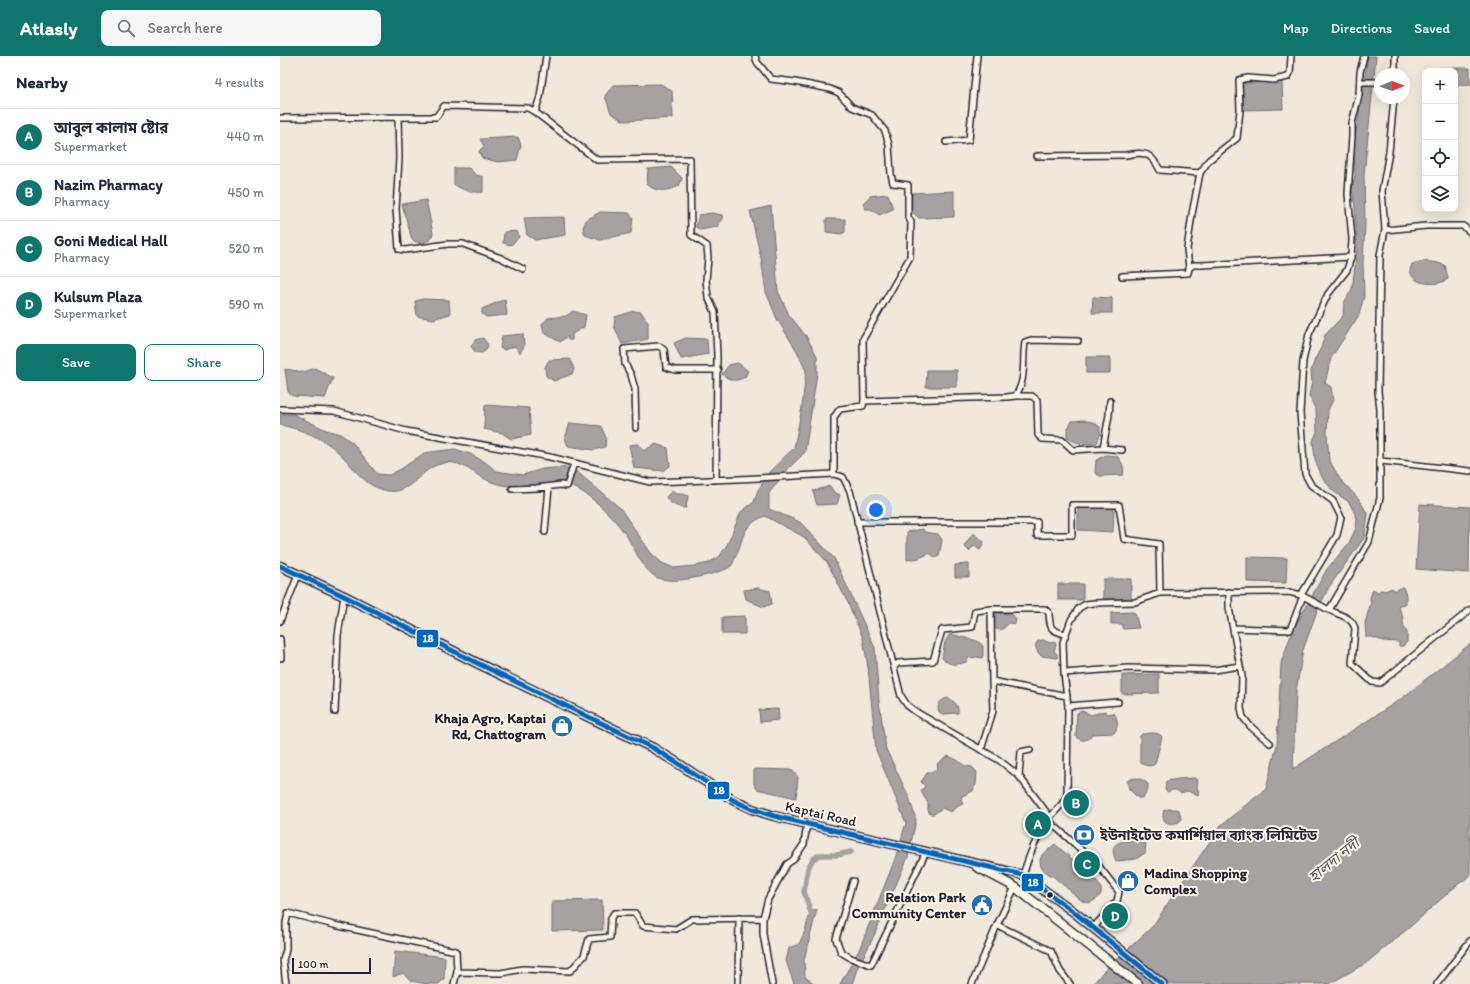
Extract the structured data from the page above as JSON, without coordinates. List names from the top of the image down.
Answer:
{
  "streets": {
    "main road": ["Kaptai Road"]
  },
  "water": ["হালদা নদী"],
  "places": {
    "shop": ["Khaja Agro, Kaptai Rd, Chattogram", "Madina Shopping Complex"],
    "bank": ["ইউনাইটেড কমার্শিয়াল ব্যাংক লিমিটেড"],
    "public building": ["Relation Park Community Center"]
  },
  "lines": ["transit line 18"],
  "scale_bar": "100 m",
  "north": "right",
  "page": {
    "header": "Atlasly",
    "search": "Search here",
    "nav": ["Map", "Directions", "Saved"],
    "heading": ["Nearby", "4 results"],
    "map_buttons": ["+", "−"],
    "list": [
      {
        "mark": "A",
        "name": "আবুল কালাম ষ্টোর",
        "note": "Supermarket",
        "value": "440 m"
      },
      {
        "mark": "B",
        "name": "Nazim Pharmacy",
        "note": "Pharmacy",
        "value": "450 m"
      },
      {
        "mark": "C",
        "name": "Goni Medical Hall",
        "note": "Pharmacy",
        "value": "520 m"
      },
      {
        "mark": "D",
        "name": "Kulsum Plaza",
        "note": "Supermarket",
        "value": "590 m"
      }
    ],
    "buttons": ["Save", "Share"],
    "pins": [
      "B",
      "A",
      "C",
      "D"
    ],
    "scale": "100 m"
  }
}
